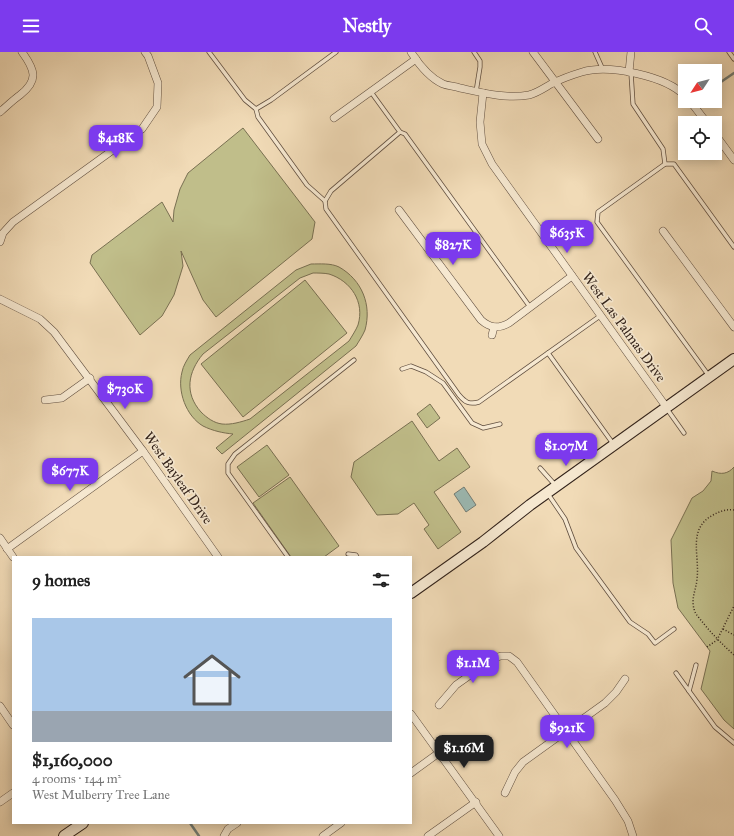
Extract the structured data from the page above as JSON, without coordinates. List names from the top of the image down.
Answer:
{
  "streets": {
    "street": ["West Las Palmas Drive", "West Bayleaf Drive"]
  },
  "north": "bottom left",
  "page": {
    "header": "Nestly",
    "price": [
      "$418K",
      "$635K",
      "$827K",
      "$730K",
      "$1.07M",
      "$677K",
      "$1.1M",
      "$921K",
      "$1.16M"
    ],
    "heading": "9 homes",
    "list": [
      {
        "name": "$1,160,000",
        "note": "4 rooms · 144 m² · West Mulberry Tree Lane"
      }
    ]
  }
}
